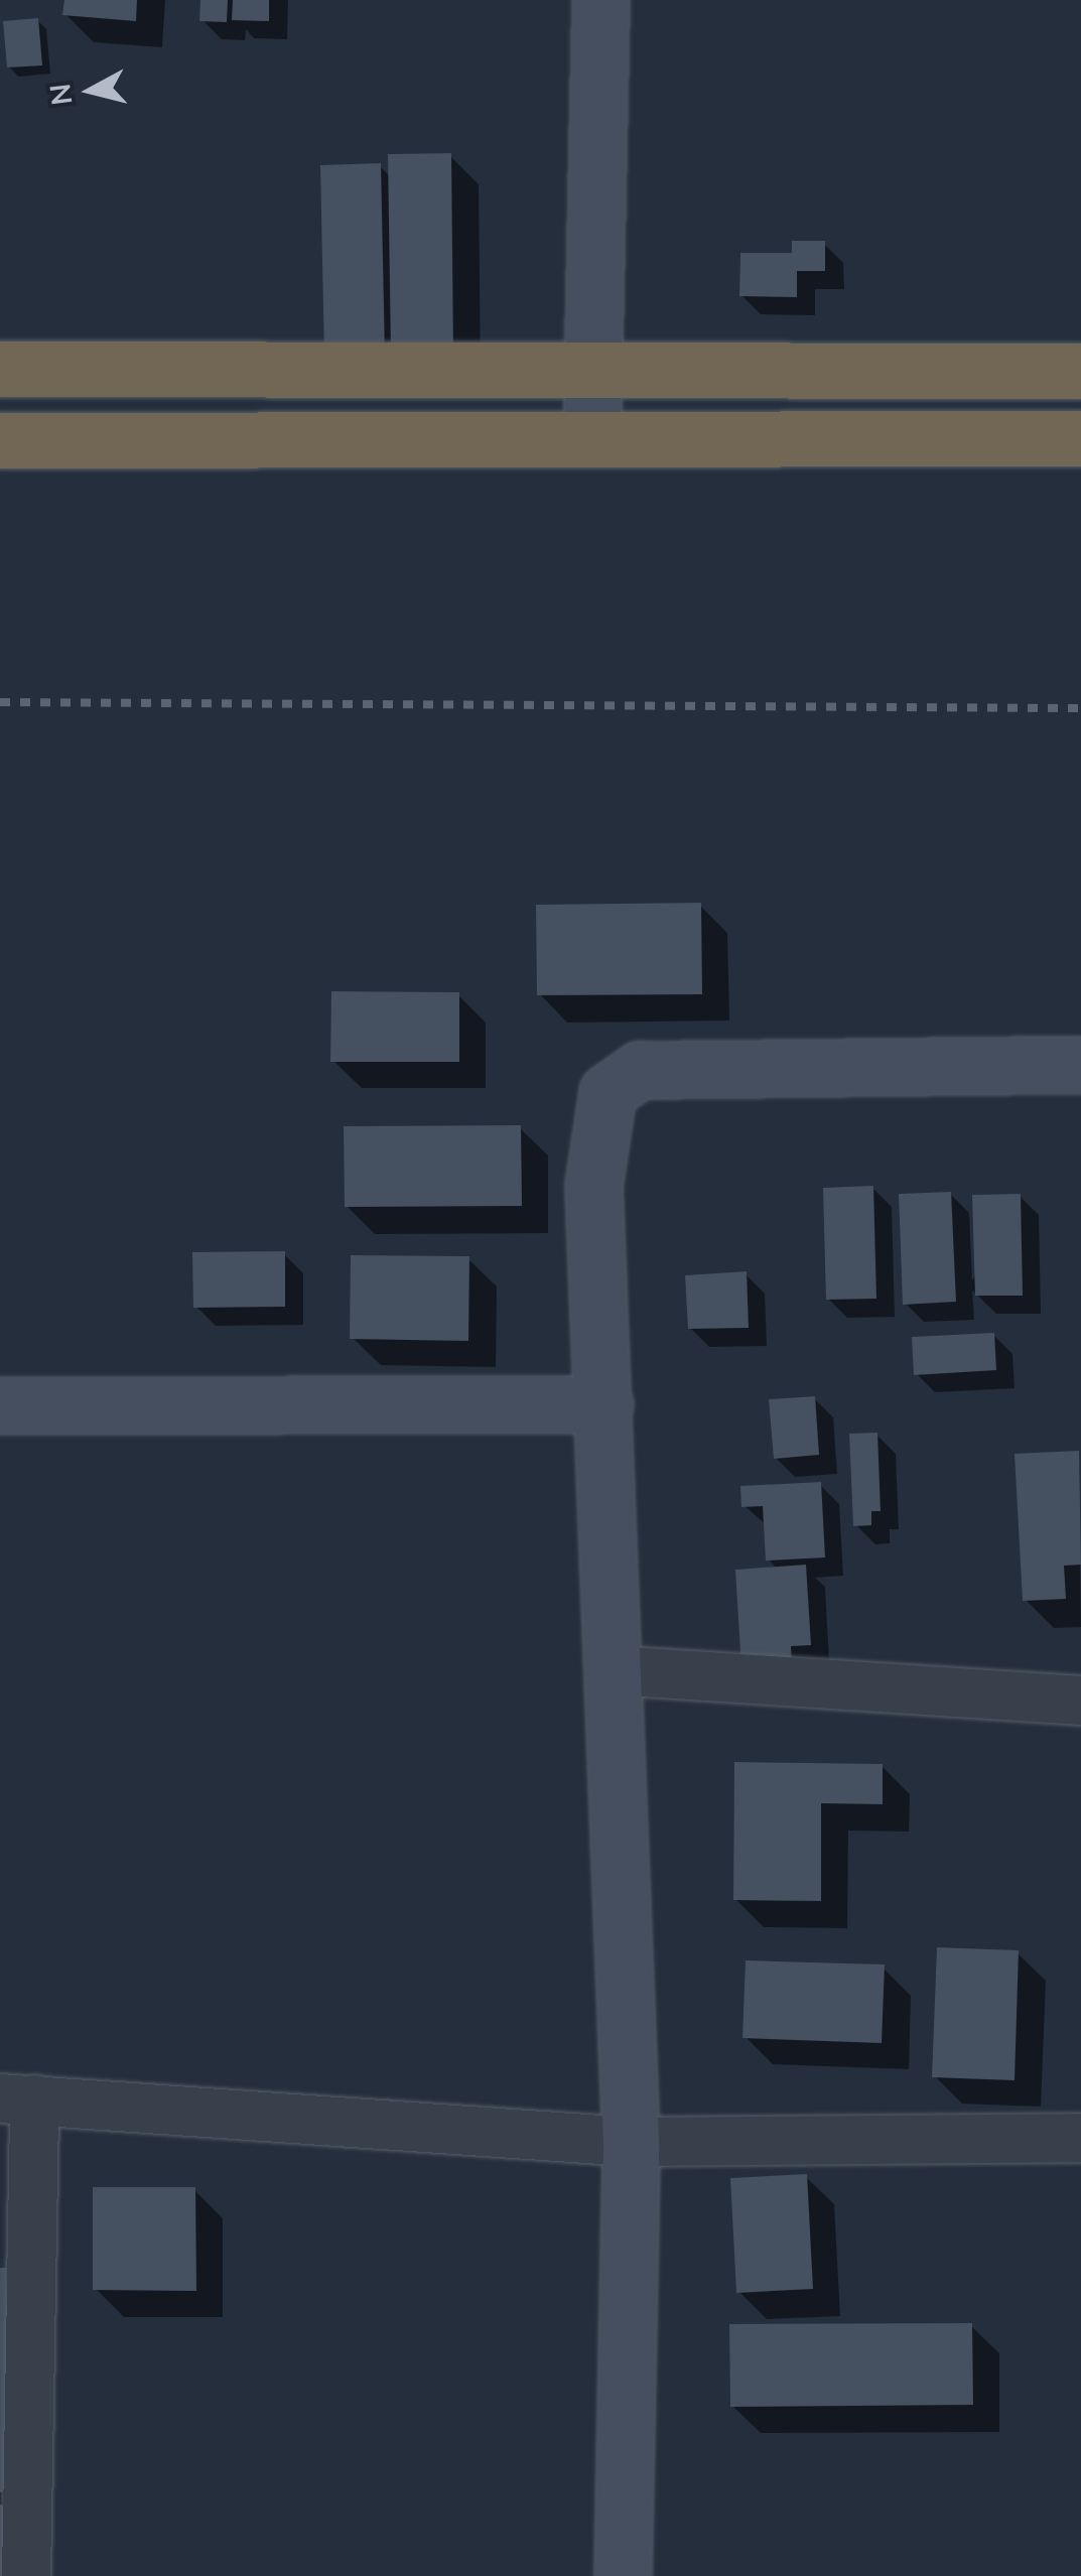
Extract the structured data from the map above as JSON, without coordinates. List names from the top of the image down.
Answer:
{
  "north": "left"
}
